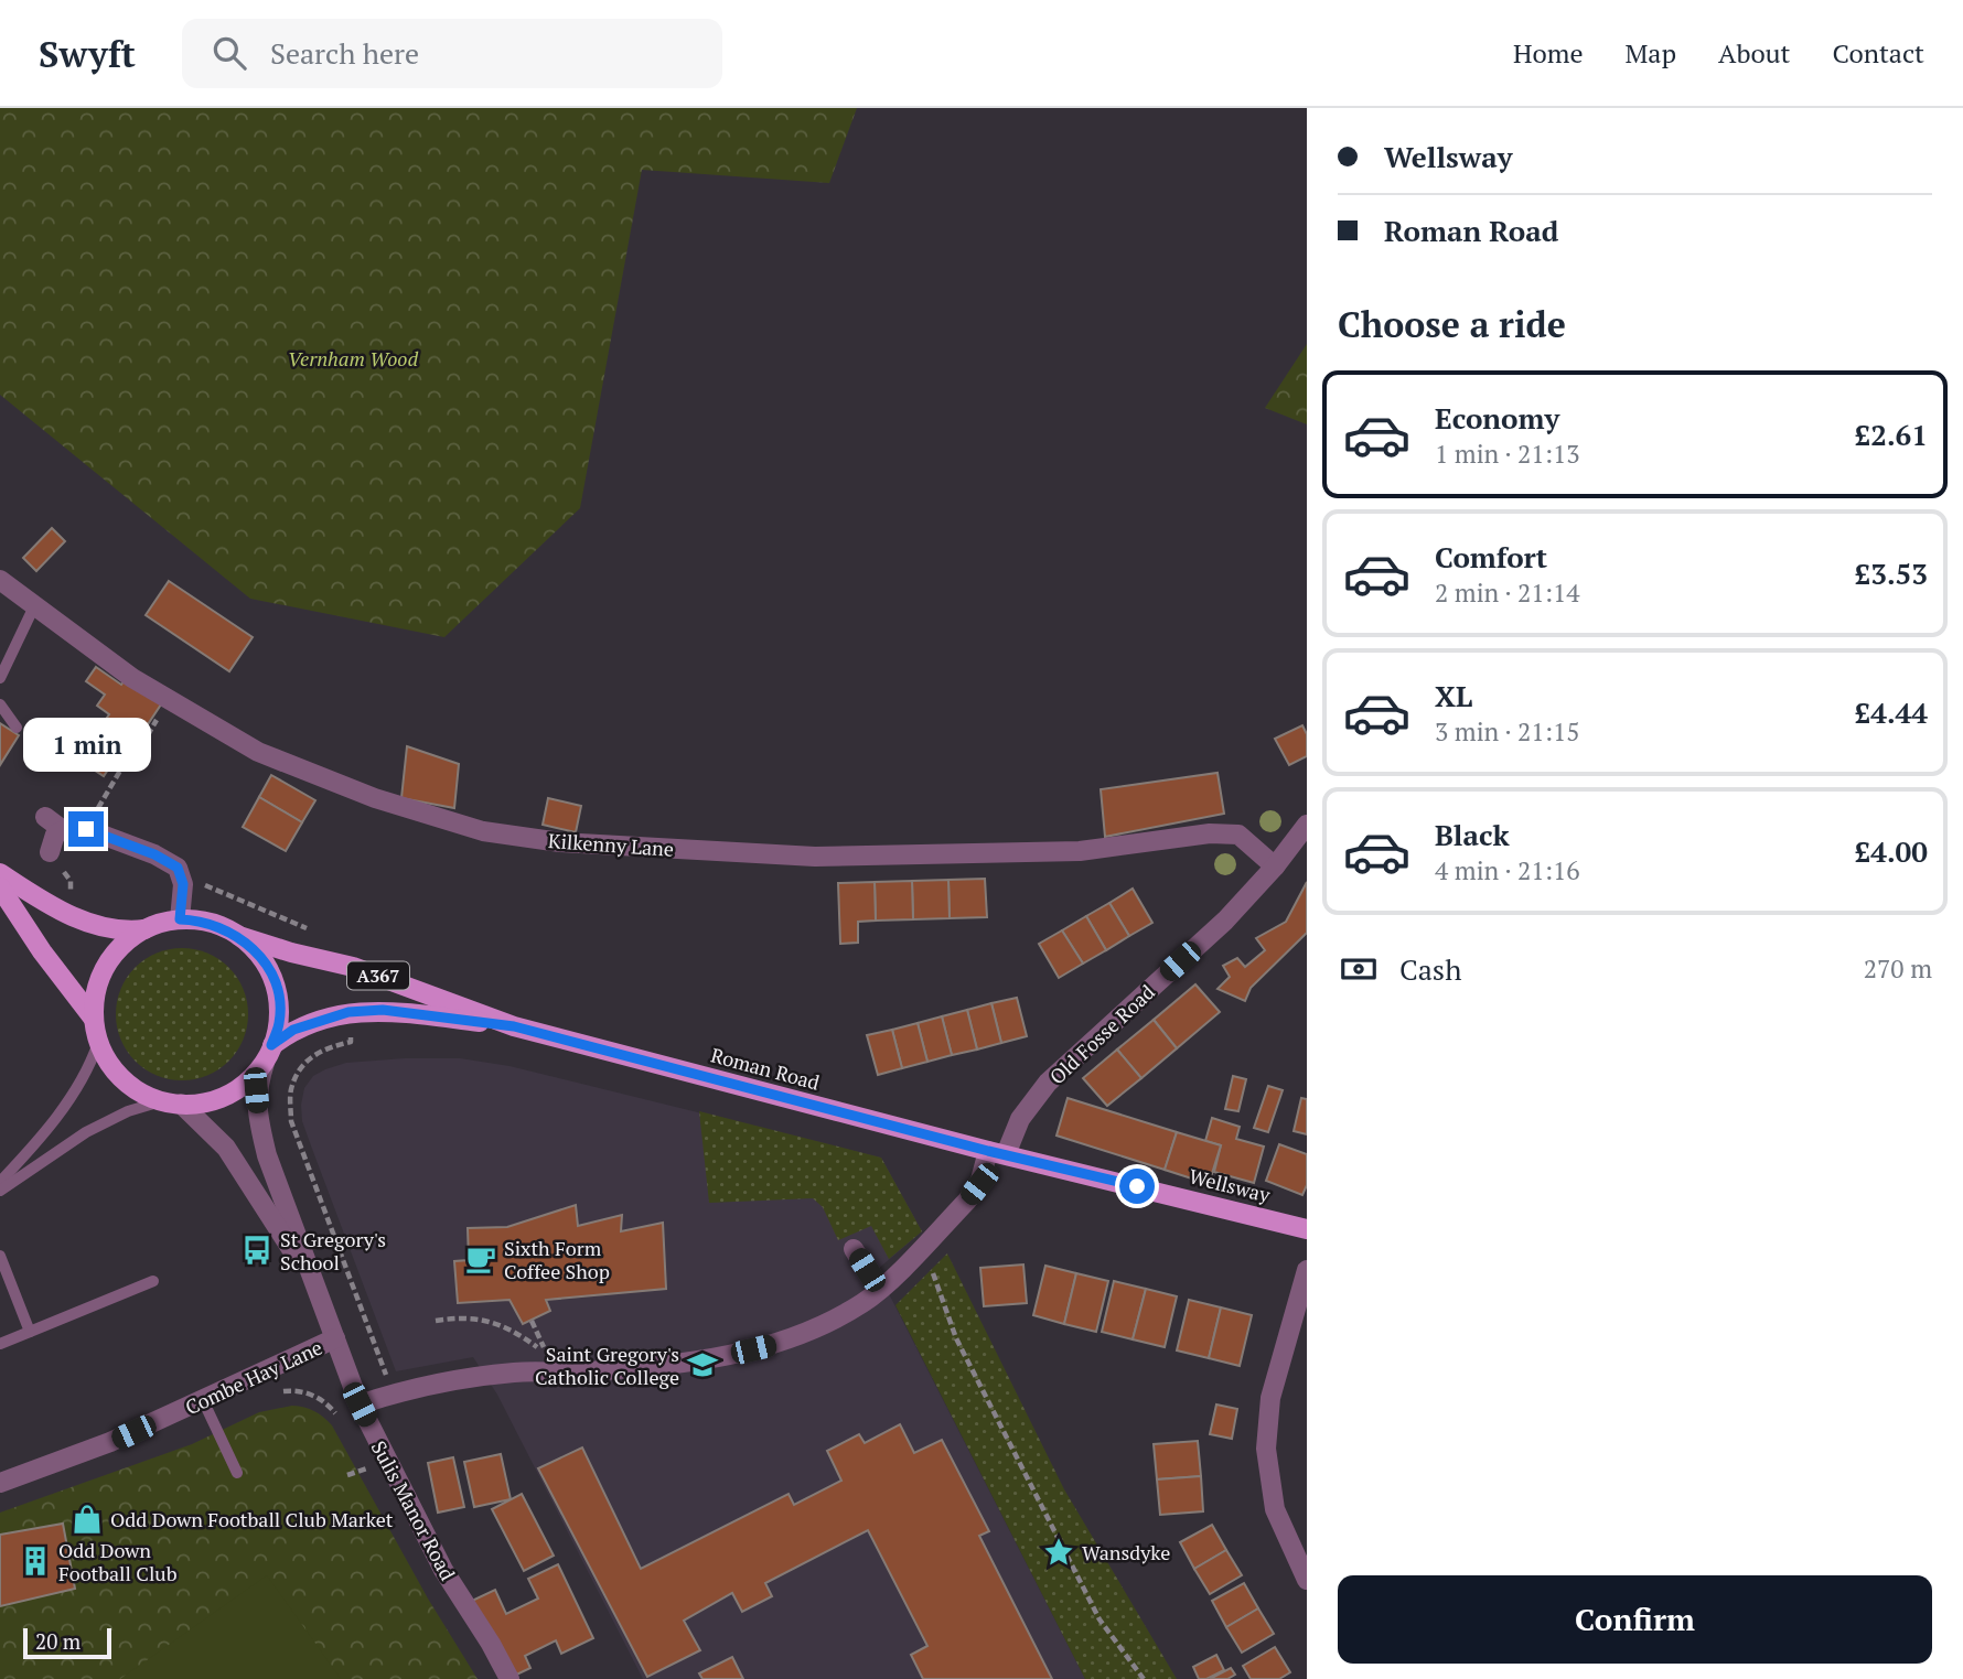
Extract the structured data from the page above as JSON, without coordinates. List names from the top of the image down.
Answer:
{
  "streets": {
    "main road": ["A367", "Roman Road", "Wellsway"],
    "street": [
      "Kilkenny Lane",
      "Old Fosse Road",
      "Combe Hay Lane",
      "Sulis Manor Road"
    ]
  },
  "crossings": [
    ["Kilkenny Lane", "Old Fosse Road"],
    ["Old Fosse Road", "Roman Road"],
    ["Old Fosse Road", "Wellsway"],
    ["Roman Road", "Wellsway"],
    ["Roman Road", "Sulis Manor Road"],
    ["Combe Hay Lane", "Sulis Manor Road"]
  ],
  "parks": ["Vernham Wood"],
  "places": {
    "bus stop": ["St Gregory's School"],
    "cafe": ["Sixth Form Coffee Shop"],
    "school or university": ["Saint Gregory's Catholic College"],
    "shop": ["Odd Down Football Club Market"],
    "place": ["Wansdyke"],
    "building": ["Odd Down Football Club"]
  },
  "scale_bar": "20 m",
  "page": {
    "header": "Swyft",
    "search": "Search here",
    "nav": [
      "Home",
      "Map",
      "About",
      "Contact"
    ],
    "banner": ["Wellsway", "Roman Road"],
    "heading": "Choose a ride",
    "list": [
      {
        "name": "Economy",
        "note": "1 min · 21:13",
        "value": "£2.61"
      },
      {
        "name": "Comfort",
        "note": "2 min · 21:14",
        "value": "£3.53"
      },
      {
        "name": "XL",
        "note": "3 min · 21:15",
        "value": "£4.44"
      },
      {
        "name": "Black",
        "note": "4 min · 21:16",
        "value": "£4.00"
      }
    ],
    "bubble": "1 min",
    "pay": ["Cash", "270 m"],
    "buttons": "Confirm",
    "scale": "20 m"
  }
}
